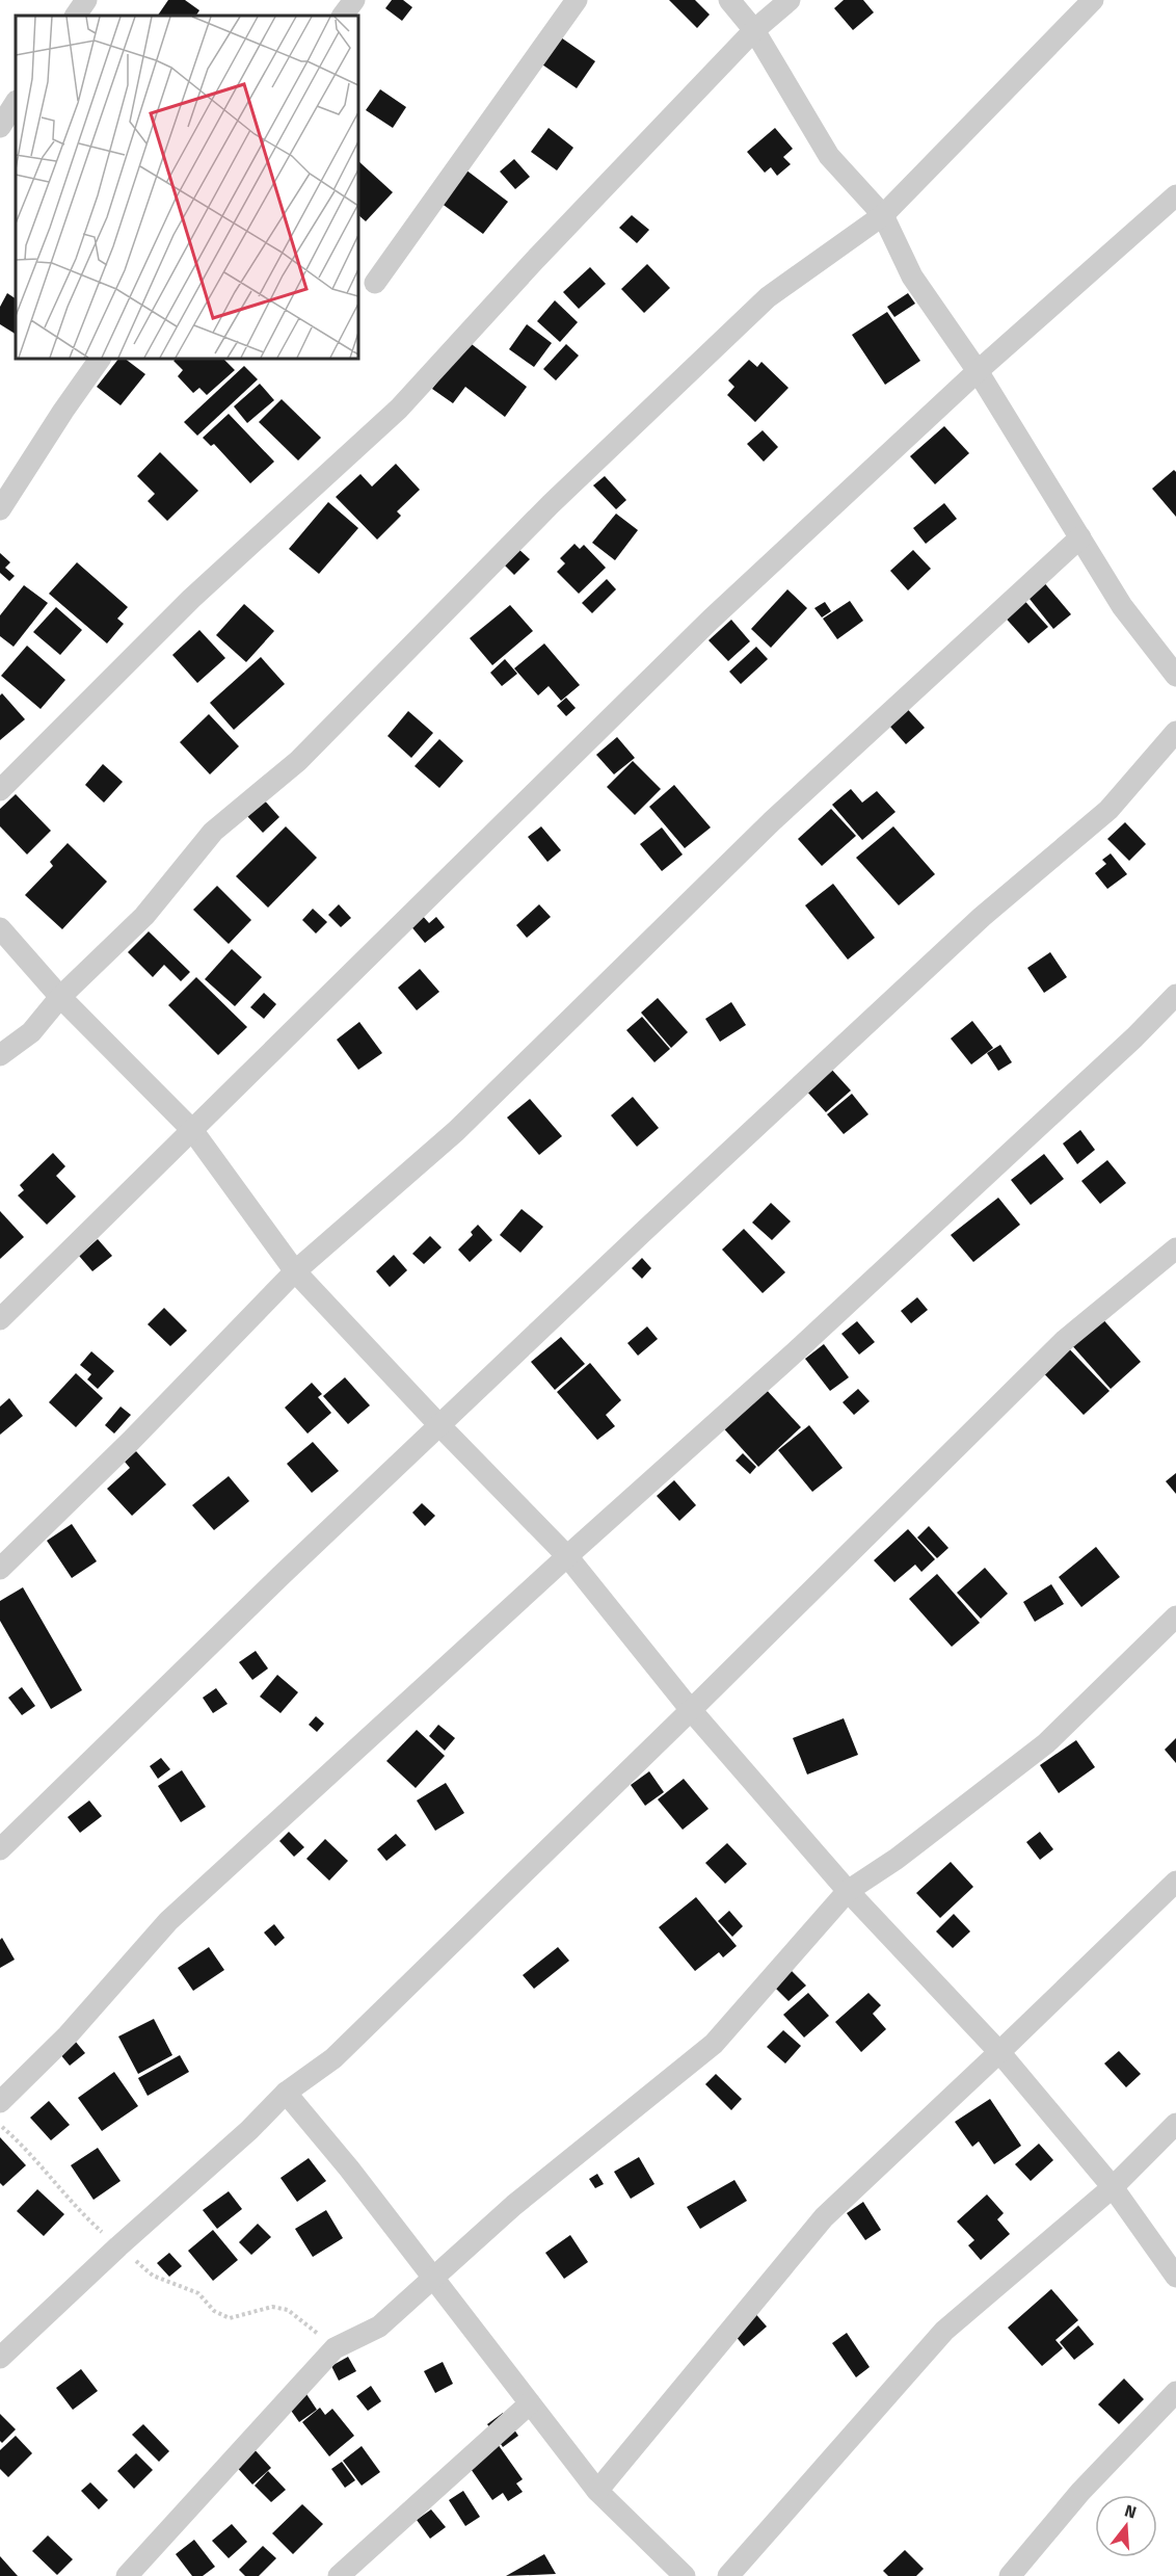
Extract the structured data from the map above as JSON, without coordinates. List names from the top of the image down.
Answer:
{
  "north": "top"
}
